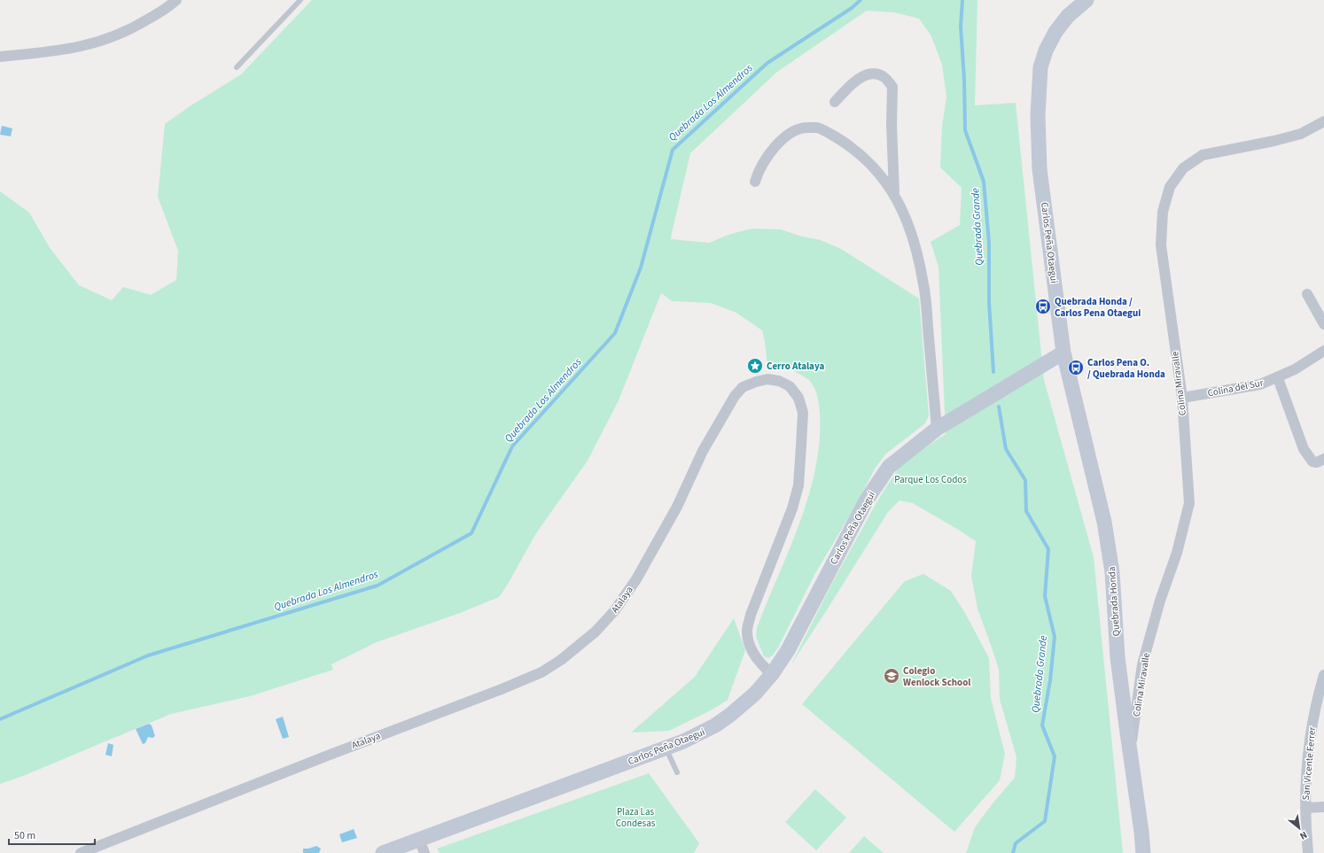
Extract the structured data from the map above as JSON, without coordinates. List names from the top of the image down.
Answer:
{
  "streets": {
    "street": [
      "Carlos Peña Otaegui",
      "Colina Miravalle",
      "Colina del Sur",
      "Atalaya",
      "Quebrada Honda",
      "San Vicente Ferrer"
    ]
  },
  "crossings": [
    ["Carlos Peña Otaegui", "Atalaya"],
    ["Carlos Peña Otaegui", "Quebrada Honda"],
    ["Colina Miravalle", "Colina del Sur"],
    ["Colina Miravalle", "Quebrada Honda"]
  ],
  "water": ["Quebrada Los Almendros", "Quebrada Grande"],
  "parks": ["Parque Los Codos", "Plaza Las Condesas"],
  "places": {
    "bus stop": ["Quebrada Honda / Carlos Pena Otaegui", "Carlos Pena O. / Quebrada Honda"],
    "place": ["Cerro Atalaya"],
    "school or university": ["Colegio Wenlock School"]
  },
  "scale_bar": "50 m",
  "north": "bottom right"
}
